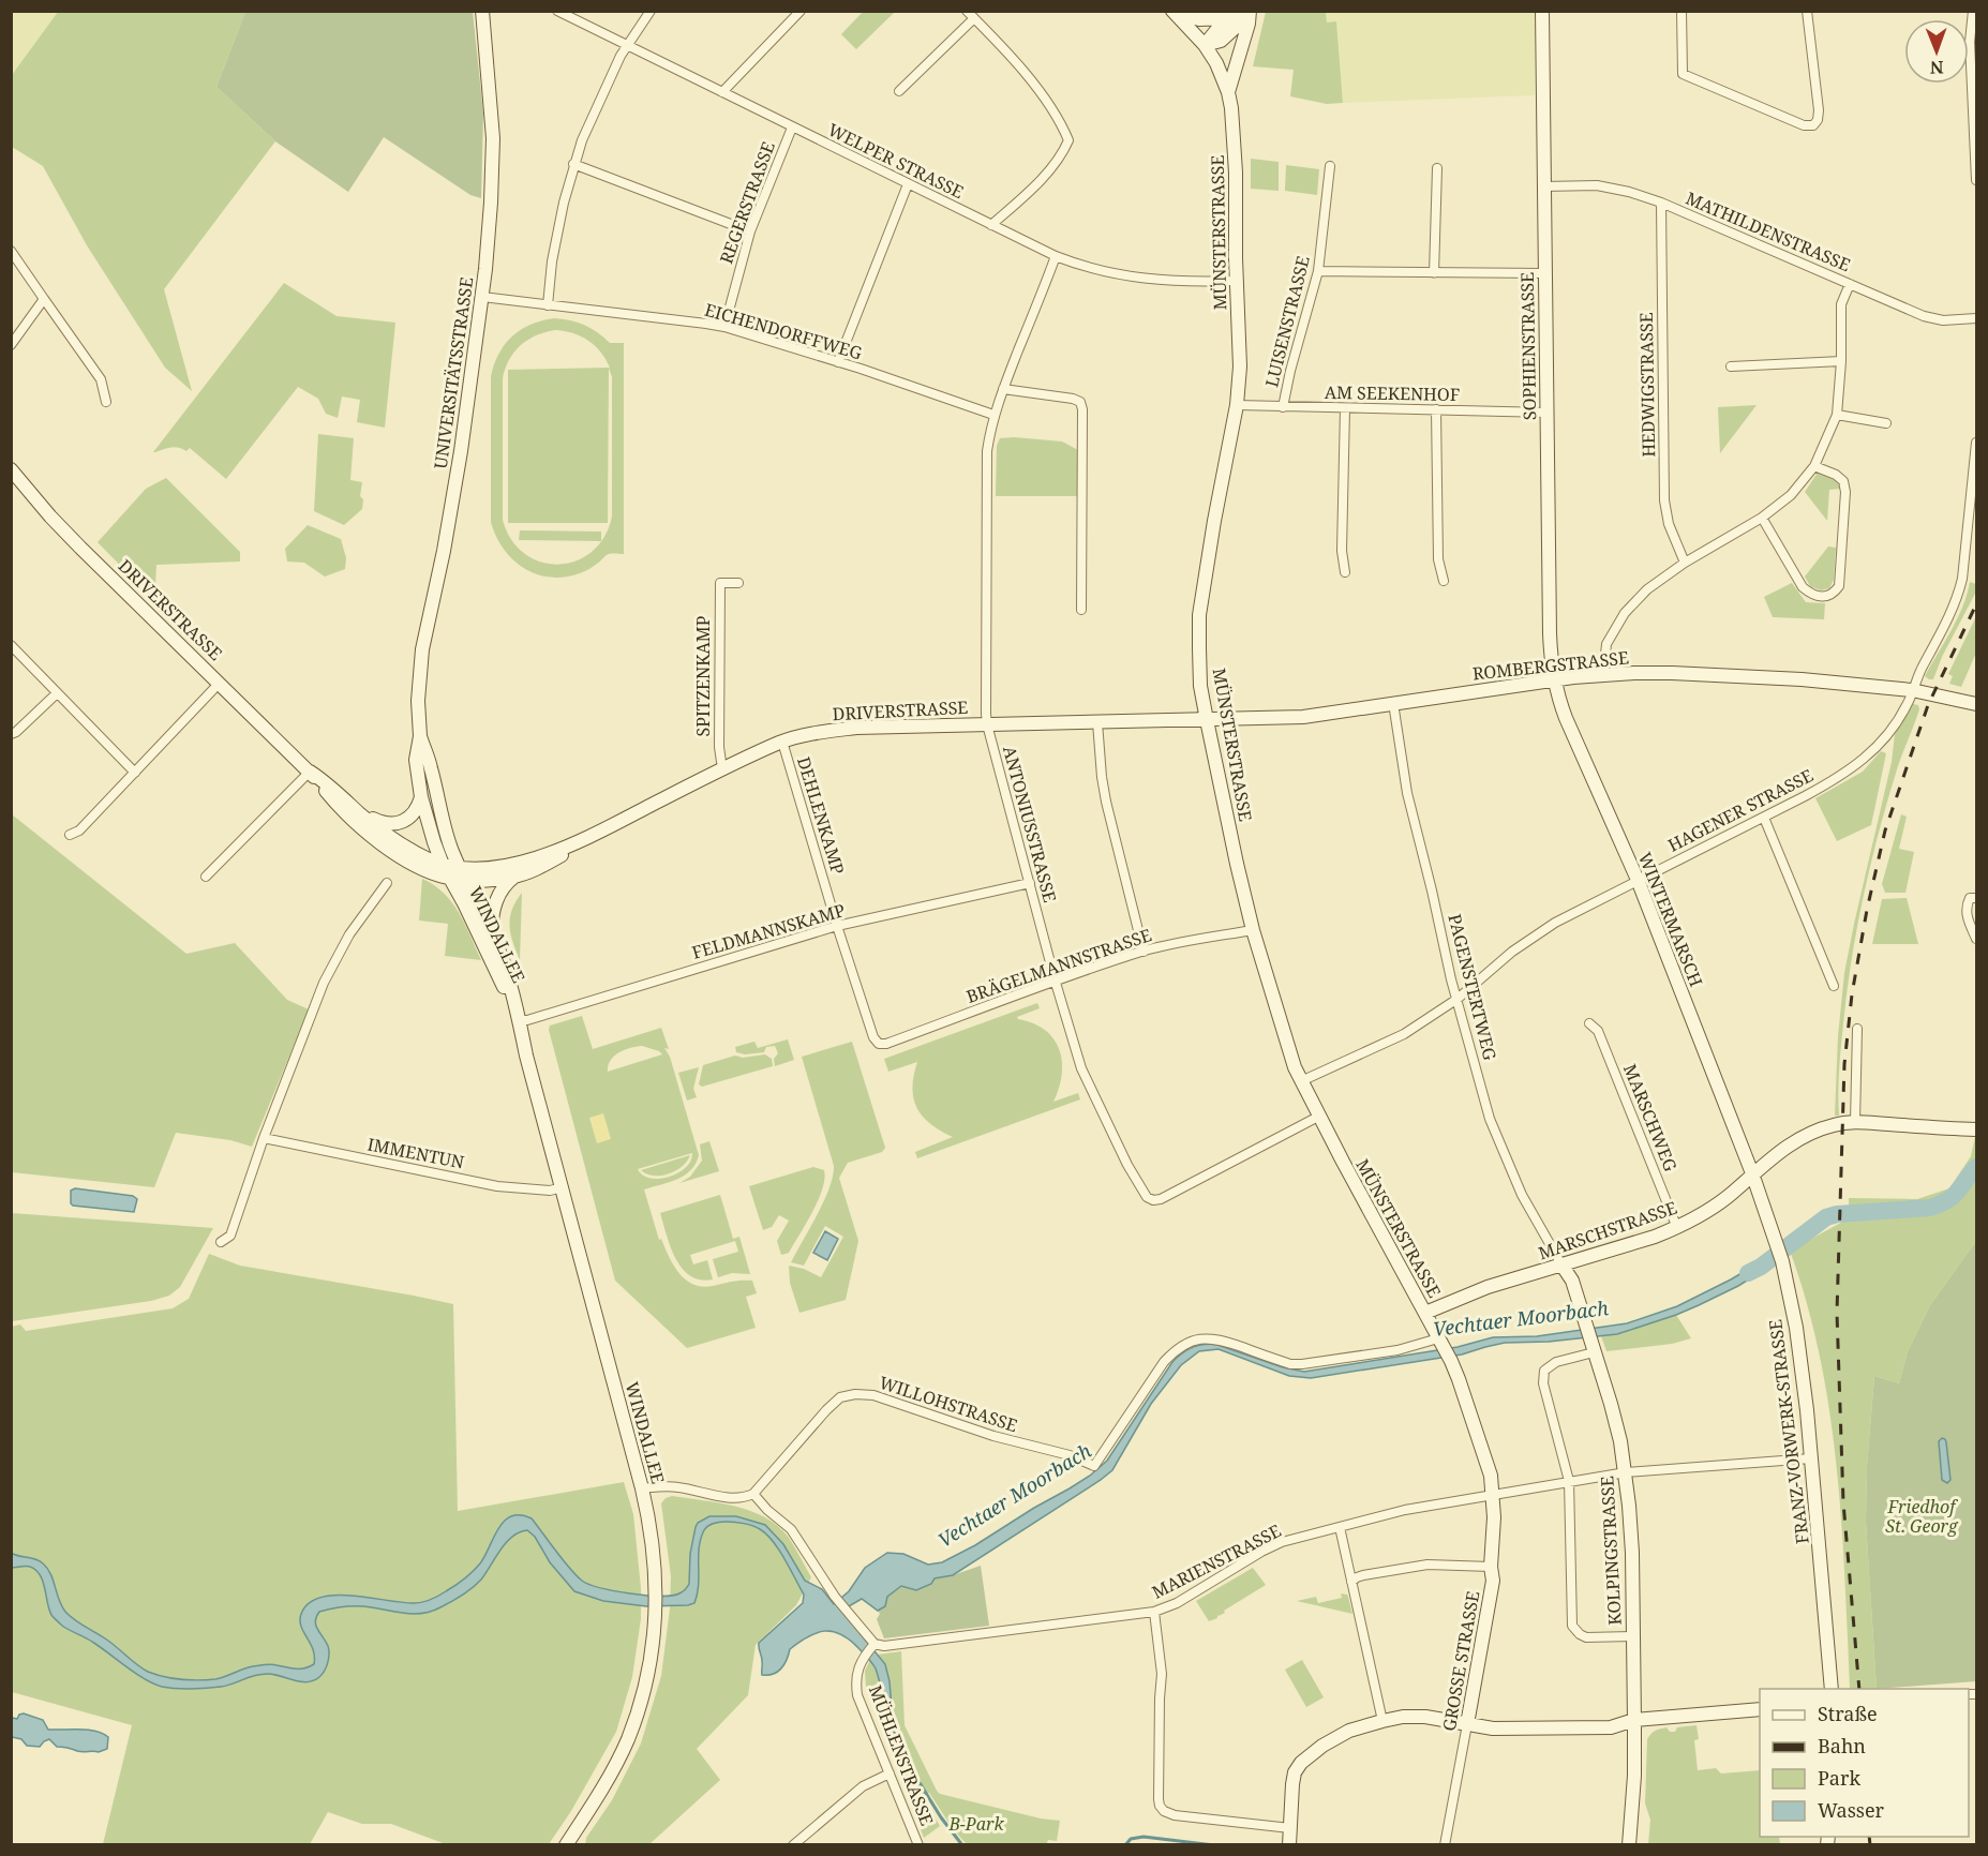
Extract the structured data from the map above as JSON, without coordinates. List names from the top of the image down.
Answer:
{
  "streets": {
    "street": [
      "WELPER STRASSE",
      "REGERSTRASSE",
      "MATHILDENSTRASSE",
      "MÜNSTERSTRASSE",
      "LUISENSTRASSE",
      "EICHENDORFFWEG",
      "SOPHIENSTRASSE",
      "UNIVERSITÄTSSTRASSE",
      "HEDWIGSTRASSE",
      "AM SEEKENHOF",
      "DRIVERSTRASSE",
      "ROMBERGSTRASSE",
      "SPITZENKAMP",
      "HAGENER STRASSE",
      "DEHLENKAMP",
      "ANTONIUSSTRASSE",
      "WINTERMARSCH",
      "FELDMANNSKAMP",
      "WINDALLEE",
      "BRÄGELMANNSTRASSE",
      "PAGENSTERTWEG",
      "MARSCHWEG",
      "IMMENTUN",
      "MARSCHSTRASSE",
      "WILLOHSTRASSE",
      "FRANZ-VORWERK-STRASSE",
      "KOLPINGSTRASSE",
      "MARIENSTRASSE",
      "GROSSE STRASSE",
      "MÜHLENSTRASSE"
    ]
  },
  "crossings": [
    ["WELPER STRASSE", "REGERSTRASSE"],
    ["WELPER STRASSE", "MÜNSTERSTRASSE"],
    ["WELPER STRASSE", "ANTONIUSSTRASSE"],
    ["REGERSTRASSE", "EICHENDORFFWEG"],
    ["MATHILDENSTRASSE", "SOPHIENSTRASSE"],
    ["MATHILDENSTRASSE", "HEDWIGSTRASSE"],
    ["MÜNSTERSTRASSE", "AM SEEKENHOF"],
    ["MÜNSTERSTRASSE", "DRIVERSTRASSE"],
    ["MÜNSTERSTRASSE", "ROMBERGSTRASSE"],
    ["MÜNSTERSTRASSE", "HAGENER STRASSE"],
    ["MÜNSTERSTRASSE", "ANTONIUSSTRASSE"],
    ["MÜNSTERSTRASSE", "BRÄGELMANNSTRASSE"],
    ["MÜNSTERSTRASSE", "MARSCHSTRASSE"],
    ["MÜNSTERSTRASSE", "WILLOHSTRASSE"],
    ["MÜNSTERSTRASSE", "GROSSE STRASSE"],
    ["LUISENSTRASSE", "AM SEEKENHOF"],
    ["EICHENDORFFWEG", "UNIVERSITÄTSSTRASSE"],
    ["EICHENDORFFWEG", "ANTONIUSSTRASSE"],
    ["SOPHIENSTRASSE", "AM SEEKENHOF"],
    ["SOPHIENSTRASSE", "ROMBERGSTRASSE"],
    ["SOPHIENSTRASSE", "WINTERMARSCH"],
    ["UNIVERSITÄTSSTRASSE", "DRIVERSTRASSE"],
    ["UNIVERSITÄTSSTRASSE", "WINDALLEE"],
    ["DRIVERSTRASSE", "ROMBERGSTRASSE"],
    ["DRIVERSTRASSE", "SPITZENKAMP"],
    ["DRIVERSTRASSE", "DEHLENKAMP"],
    ["DRIVERSTRASSE", "ANTONIUSSTRASSE"],
    ["DRIVERSTRASSE", "WINDALLEE"],
    ["ROMBERGSTRASSE", "HAGENER STRASSE"],
    ["ROMBERGSTRASSE", "WINTERMARSCH"],
    ["ROMBERGSTRASSE", "PAGENSTERTWEG"],
    ["HAGENER STRASSE", "WINTERMARSCH"],
    ["HAGENER STRASSE", "PAGENSTERTWEG"],
    ["DEHLENKAMP", "FELDMANNSKAMP"],
    ["DEHLENKAMP", "BRÄGELMANNSTRASSE"],
    ["ANTONIUSSTRASSE", "FELDMANNSKAMP"],
    ["ANTONIUSSTRASSE", "BRÄGELMANNSTRASSE"],
    ["WINTERMARSCH", "MARSCHSTRASSE"],
    ["WINTERMARSCH", "FRANZ-VORWERK-STRASSE"],
    ["FELDMANNSKAMP", "WINDALLEE"],
    ["WINDALLEE", "IMMENTUN"],
    ["PAGENSTERTWEG", "MARSCHSTRASSE"],
    ["PAGENSTERTWEG", "KOLPINGSTRASSE"],
    ["MARSCHWEG", "MARSCHSTRASSE"],
    ["MARSCHSTRASSE", "FRANZ-VORWERK-STRASSE"],
    ["MARSCHSTRASSE", "KOLPINGSTRASSE"],
    ["WILLOHSTRASSE", "GROSSE STRASSE"],
    ["FRANZ-VORWERK-STRASSE", "MARIENSTRASSE"],
    ["KOLPINGSTRASSE", "MARIENSTRASSE"],
    ["MARIENSTRASSE", "GROSSE STRASSE"],
    ["MARIENSTRASSE", "MÜHLENSTRASSE"]
  ],
  "water": ["Vechtaer Moorbach"],
  "parks": ["Friedhof St. Georg", "B-Park"],
  "legend": [
    "Straße",
    "Bahn",
    "Park",
    "Wasser"
  ],
  "north": "bottom"
}
